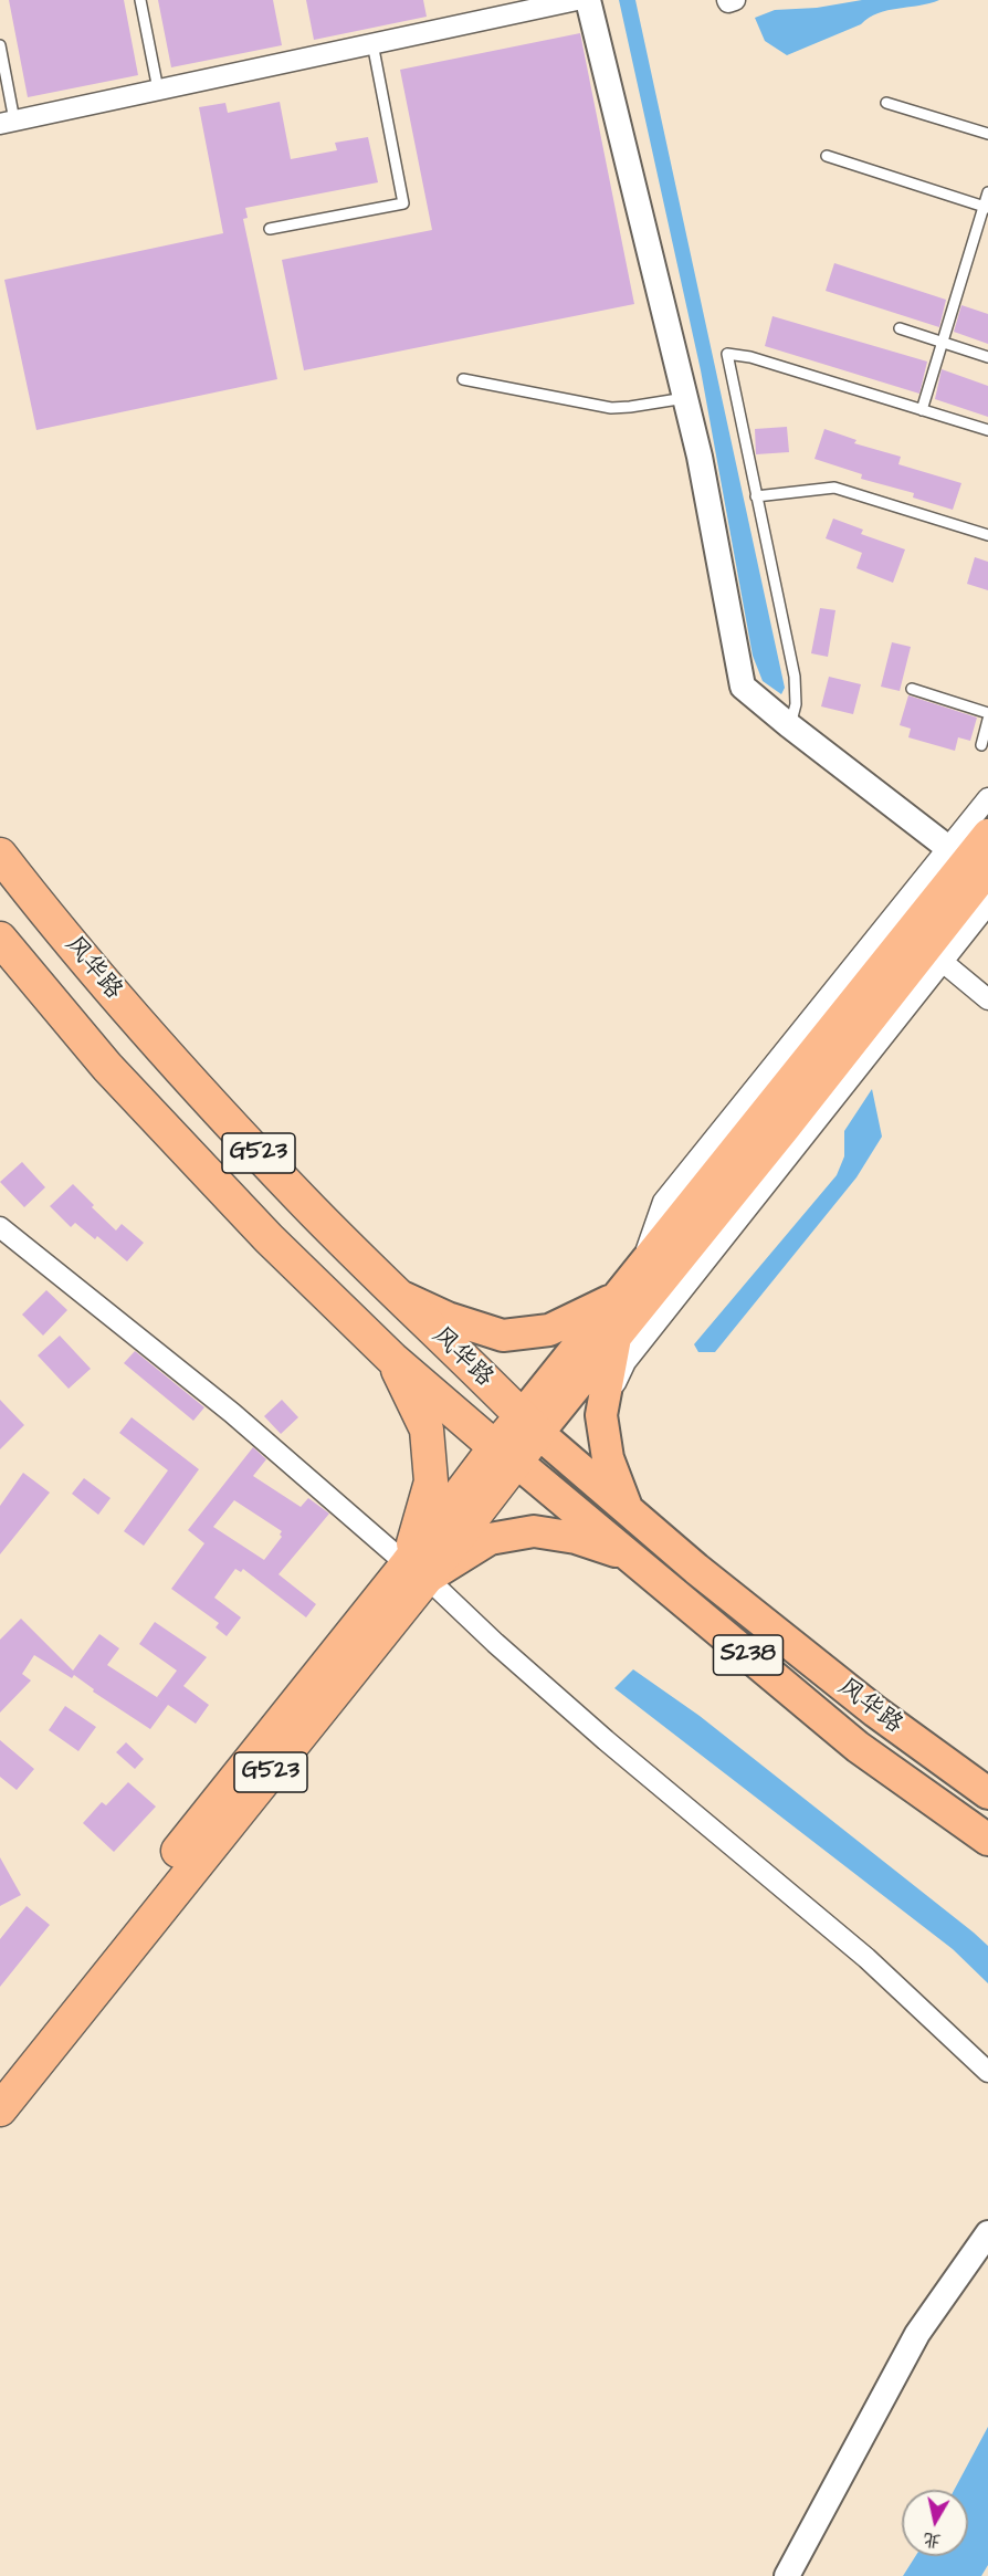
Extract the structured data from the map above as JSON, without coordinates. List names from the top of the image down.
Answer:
{
  "streets": {
    "highway": ["风华路", "G523"],
    "main road": ["S238"]
  },
  "crossings": [
    ["风华路", "G523"]
  ],
  "north": "bottom"
}
